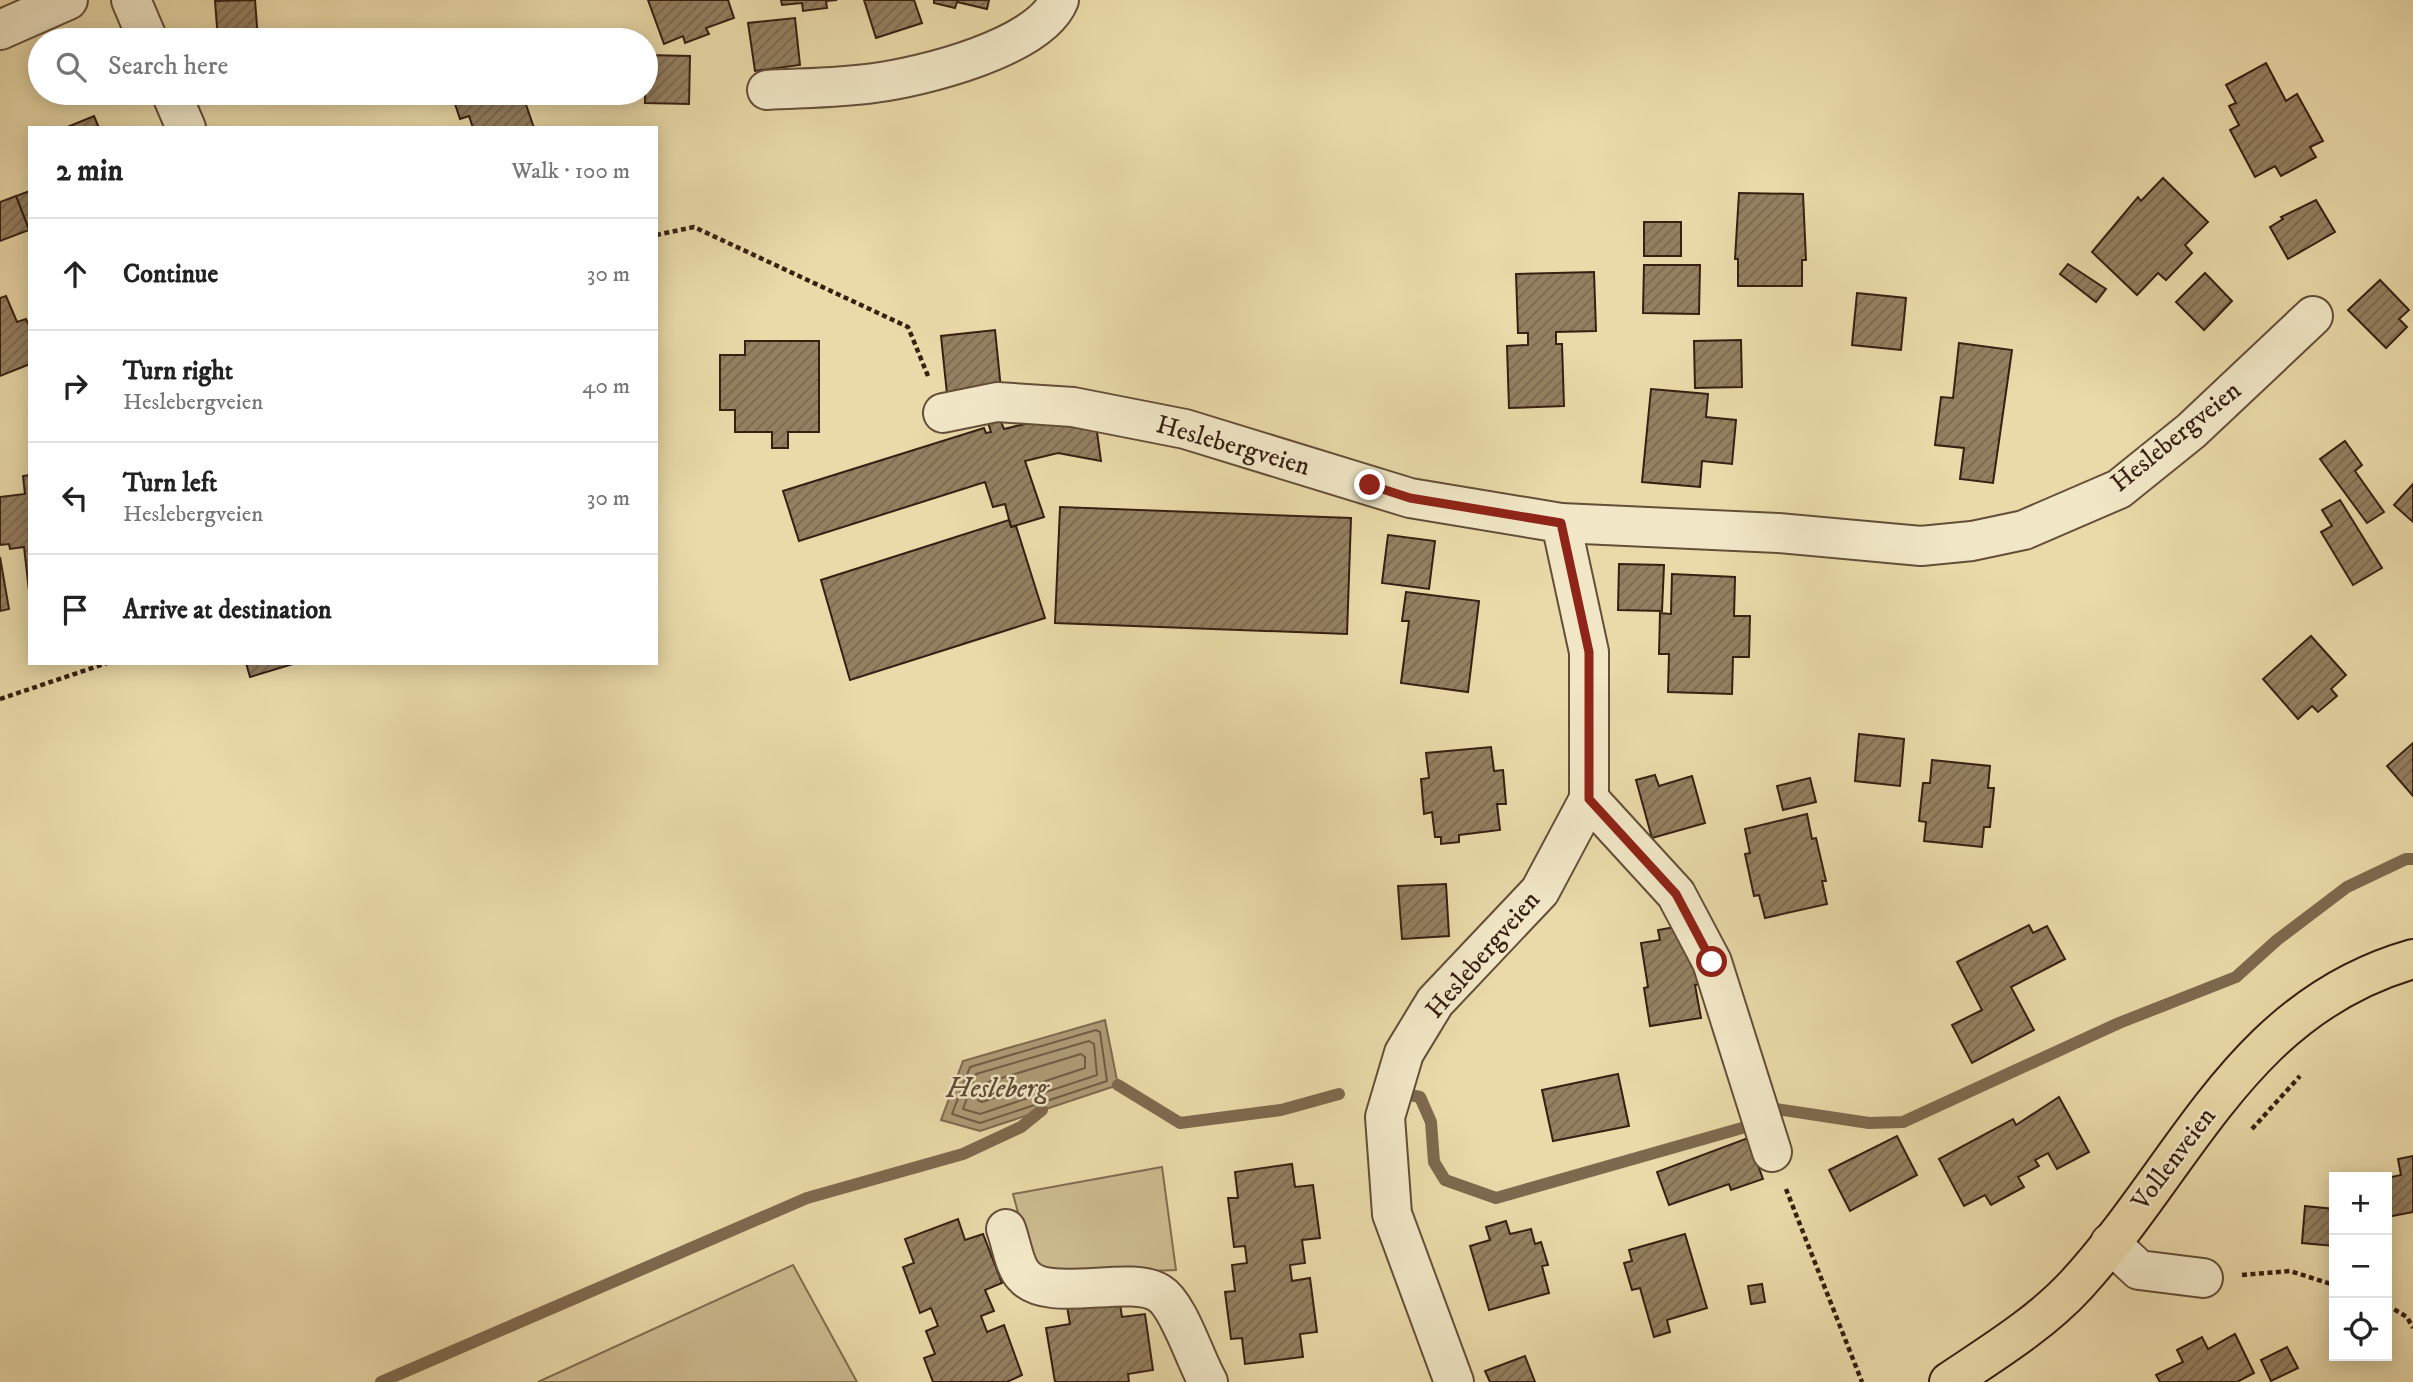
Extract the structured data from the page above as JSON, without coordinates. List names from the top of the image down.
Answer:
{
  "streets": {
    "main road": ["Vollenveien"],
    "street": ["Heslebergveien"]
  },
  "water": ["Hesleberg"],
  "page": {
    "search": "Search here",
    "heading": ["2 min", "Walk · 100 m"],
    "list": [
      ["Continue", "30 m"],
      ["Turn right", "Heslebergveien", "40 m"],
      ["Turn left", "Heslebergveien", "30 m"],
      "Arrive at destination"
    ],
    "map_buttons": ["+", "−"]
  }
}
